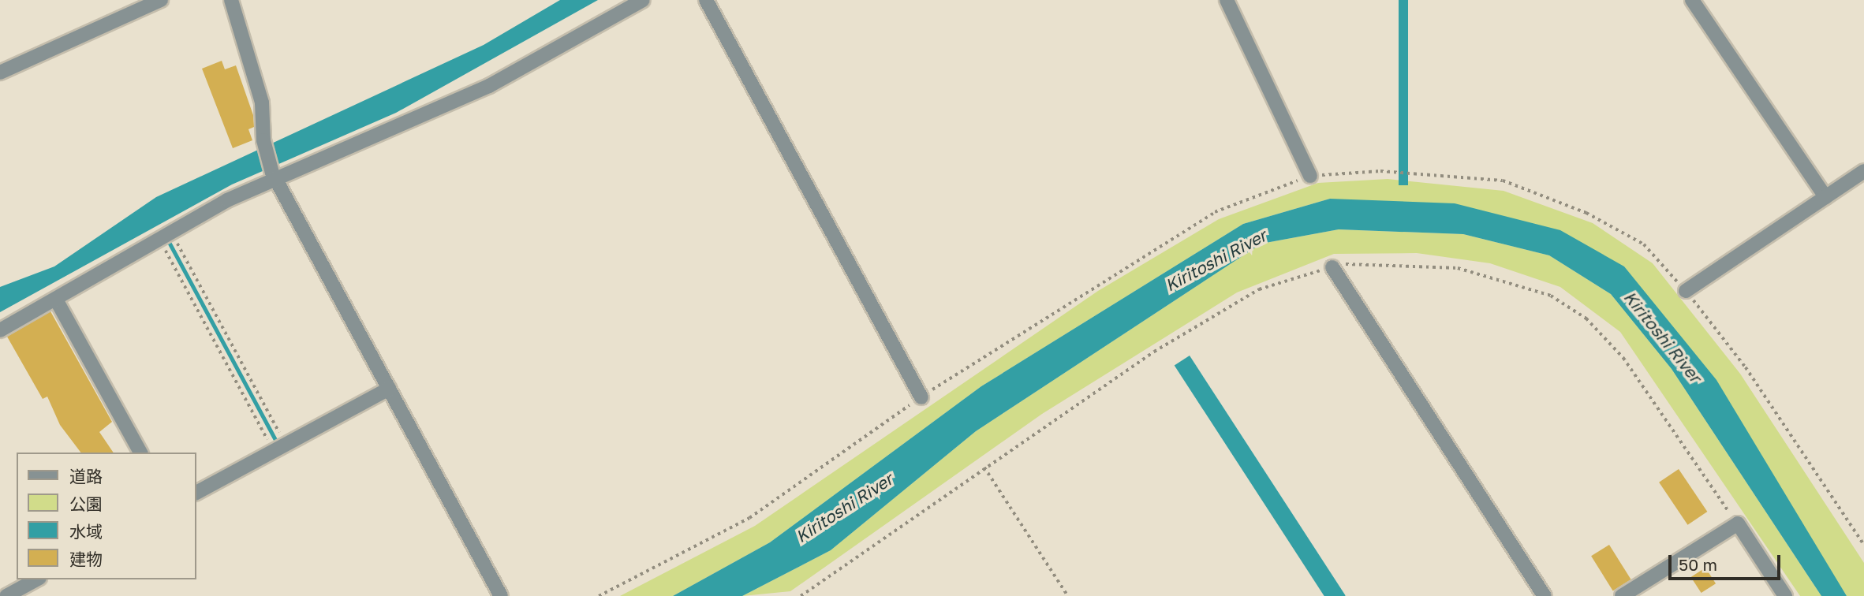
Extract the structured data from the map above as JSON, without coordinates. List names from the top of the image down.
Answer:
{
  "water": ["Kiritoshi River"],
  "legend": [
    "道路",
    "公園",
    "水域",
    "建物"
  ],
  "scale_bar": "50 m"
}
